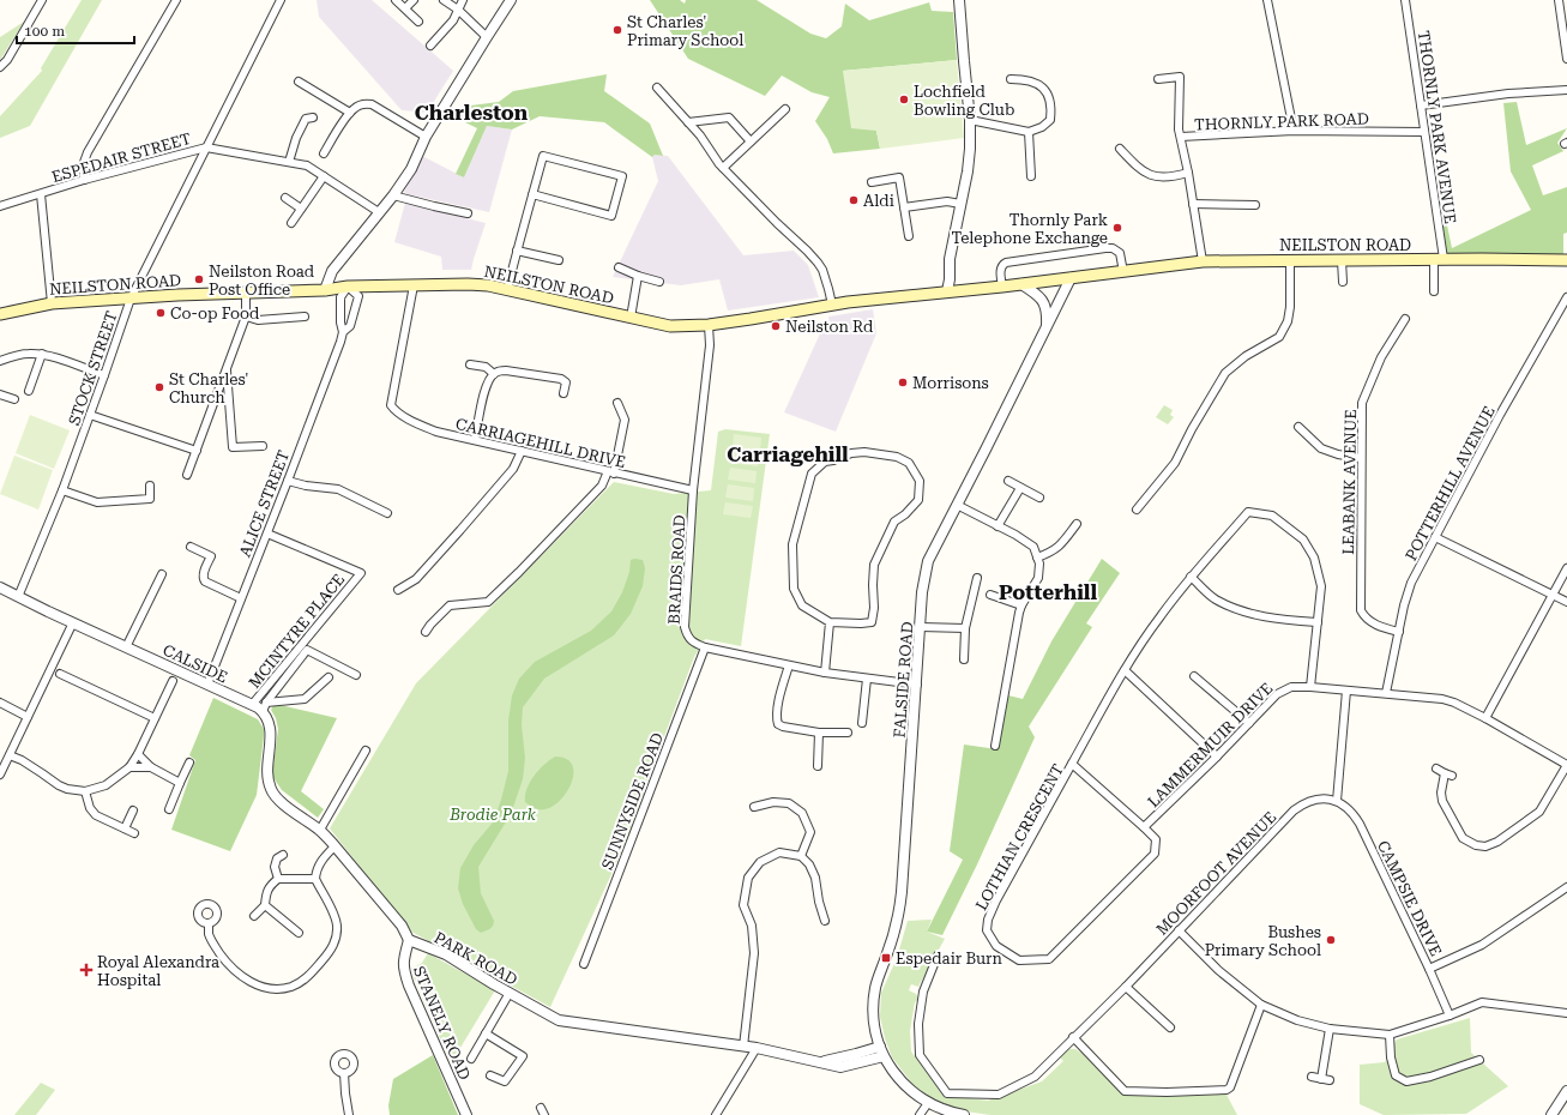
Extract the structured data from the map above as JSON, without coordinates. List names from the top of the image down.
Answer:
{
  "streets": {
    "main road": ["NEILSTON ROAD"],
    "street": [
      "THORNLY PARK ROAD",
      "THORNLY PARK AVENUE",
      "ESPEDAIR STREET",
      "STOCK STREET",
      "CARRIAGEHILL DRIVE",
      "LEABANK AVENUE",
      "POTTERHILL AVENUE",
      "ALICE STREET",
      "BRAIDS ROAD",
      "MCINTYRE PLACE",
      "CALSIDE",
      "FALSIDE ROAD",
      "LAMMERMUIR DRIVE",
      "SUNNYSIDE ROAD",
      "LOTHIAN CRESCENT",
      "MOORFOOT AVENUE",
      "CAMPSIE DRIVE",
      "PARK ROAD",
      "STANELY ROAD"
    ]
  },
  "crossings": [
    ["THORNLY PARK ROAD", "THORNLY PARK AVENUE"],
    ["THORNLY PARK ROAD", "NEILSTON ROAD"],
    ["THORNLY PARK AVENUE", "NEILSTON ROAD"],
    ["ESPEDAIR STREET", "STOCK STREET"],
    ["NEILSTON ROAD", "STOCK STREET"],
    ["NEILSTON ROAD", "CARRIAGEHILL DRIVE"],
    ["NEILSTON ROAD", "ALICE STREET"],
    ["NEILSTON ROAD", "BRAIDS ROAD"],
    ["NEILSTON ROAD", "FALSIDE ROAD"],
    ["STOCK STREET", "CALSIDE"],
    ["CARRIAGEHILL DRIVE", "BRAIDS ROAD"],
    ["LEABANK AVENUE", "POTTERHILL AVENUE"],
    ["POTTERHILL AVENUE", "LAMMERMUIR DRIVE"],
    ["ALICE STREET", "MCINTYRE PLACE"],
    ["ALICE STREET", "CALSIDE"],
    ["BRAIDS ROAD", "FALSIDE ROAD"],
    ["BRAIDS ROAD", "SUNNYSIDE ROAD"],
    ["MCINTYRE PLACE", "CALSIDE"],
    ["FALSIDE ROAD", "PARK ROAD"],
    ["LAMMERMUIR DRIVE", "LOTHIAN CRESCENT"],
    ["MOORFOOT AVENUE", "CAMPSIE DRIVE"],
    ["PARK ROAD", "STANELY ROAD"]
  ],
  "districts": ["Charleston", "Carriagehill", "Potterhill"],
  "parks": ["Brodie Park"],
  "places": {
    "other": [
      "St Charles' Primary School",
      "Lochfield Bowling Club",
      "Aldi",
      "Thornly Park Telephone Exchange",
      "Neilston Road Post Office",
      "Co-op Food",
      "Neilston Rd",
      "Morrisons",
      "St Charles' Church",
      "Bushes Primary School"
    ],
    "transit": ["Espedair Burn"],
    "health": ["Royal Alexandra Hospital"]
  },
  "scale_bar": "100 m"
}
